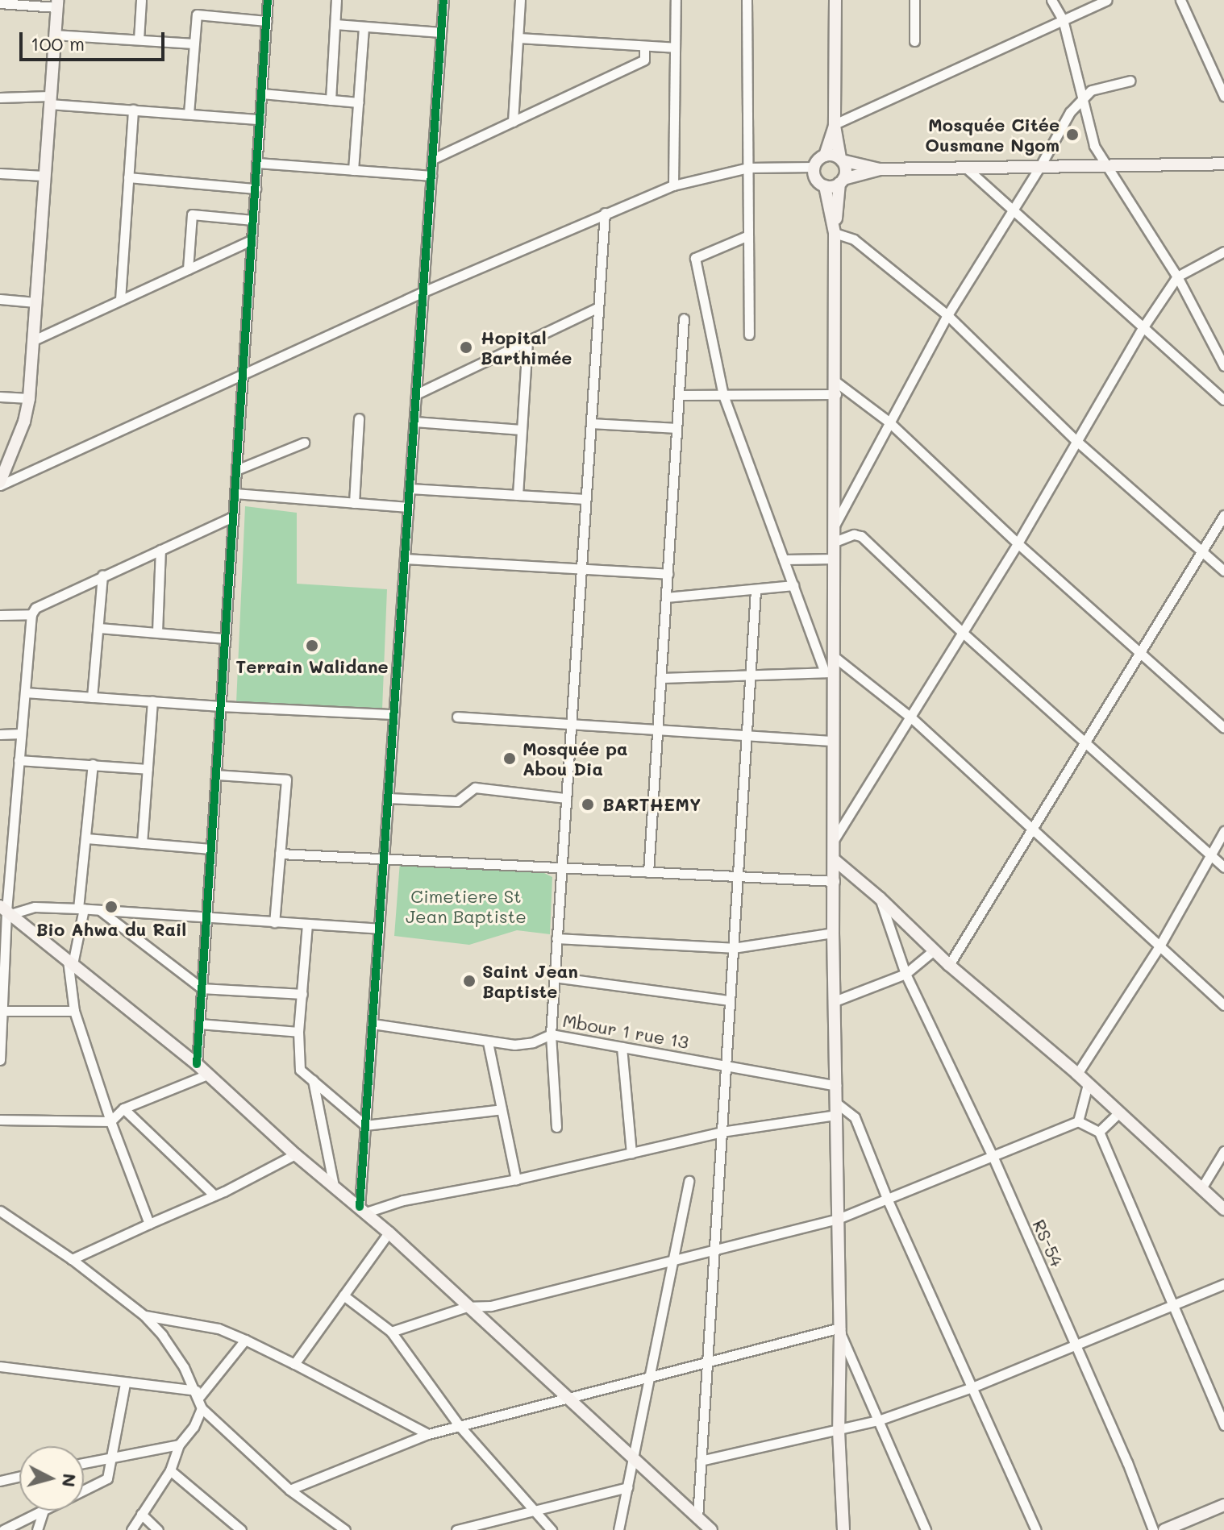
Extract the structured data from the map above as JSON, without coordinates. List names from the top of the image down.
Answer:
{
  "streets": {
    "street": ["Mbour 1 rue 13", "RS-54"]
  },
  "parks": ["Cimetiere St Jean Baptiste"],
  "places": [
    "Mosquée Citée Ousmane Ngom",
    "Hopital Barthimée",
    "Terrain Walidane",
    "Mosquée pa Abou Dia",
    "BARTHEMY",
    "Bio Ahwa du Rail",
    "Saint Jean Baptiste"
  ],
  "scale_bar": "100 m",
  "north": "right"
}
